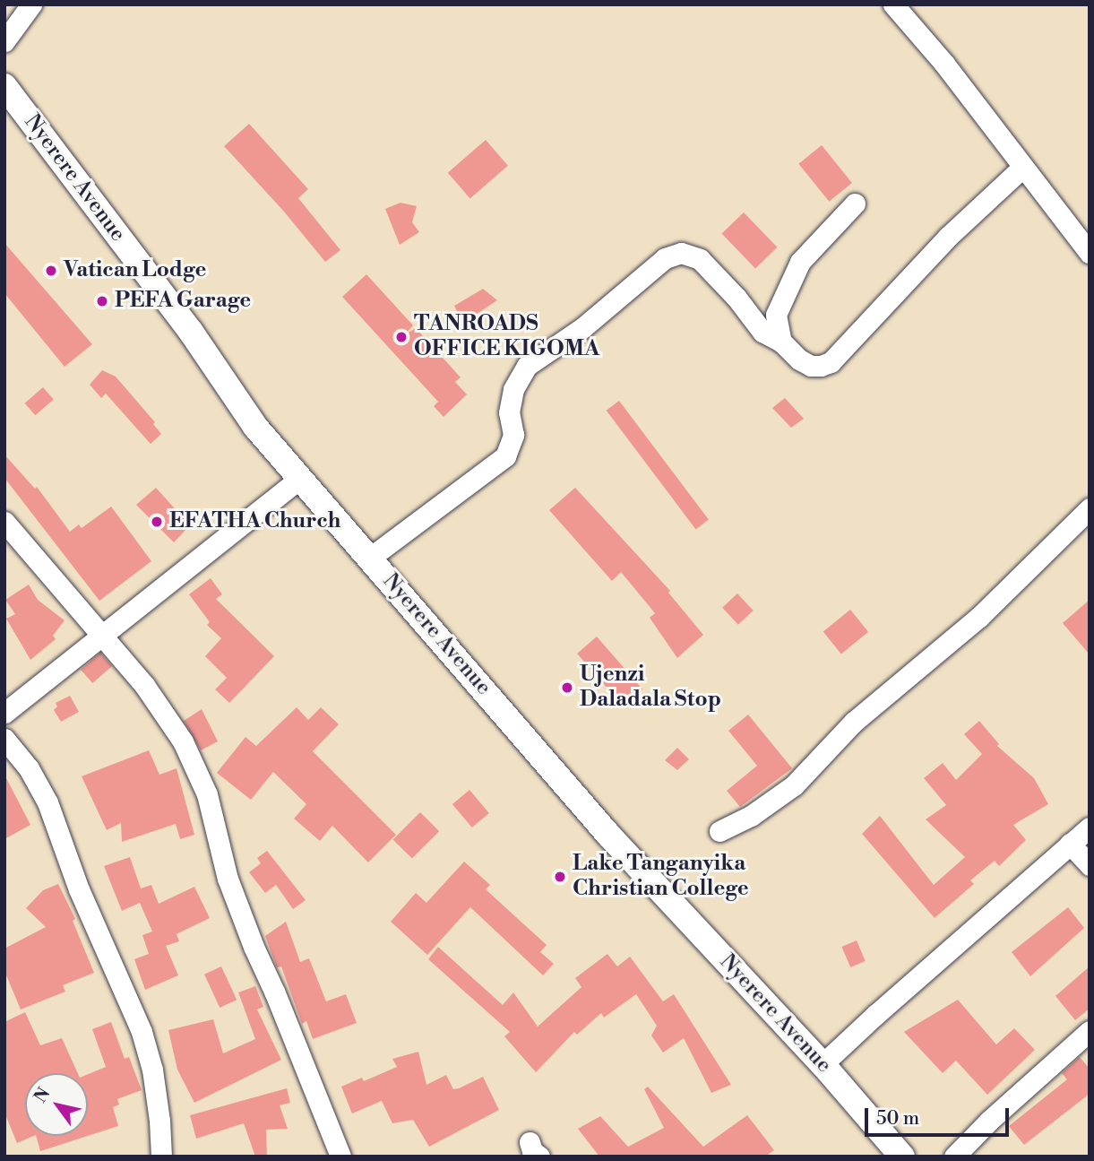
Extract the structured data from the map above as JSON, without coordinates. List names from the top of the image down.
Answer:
{
  "streets": {
    "main road": ["Nyerere Avenue"]
  },
  "places": [
    "Vatican Lodge",
    "PEFA Garage",
    "TANROADS OFFICE KIGOMA",
    "EFATHA Church",
    "Ujenzi Daladala Stop",
    "Lake Tanganyika Christian College"
  ],
  "scale_bar": "50 m",
  "north": "top left"
}
